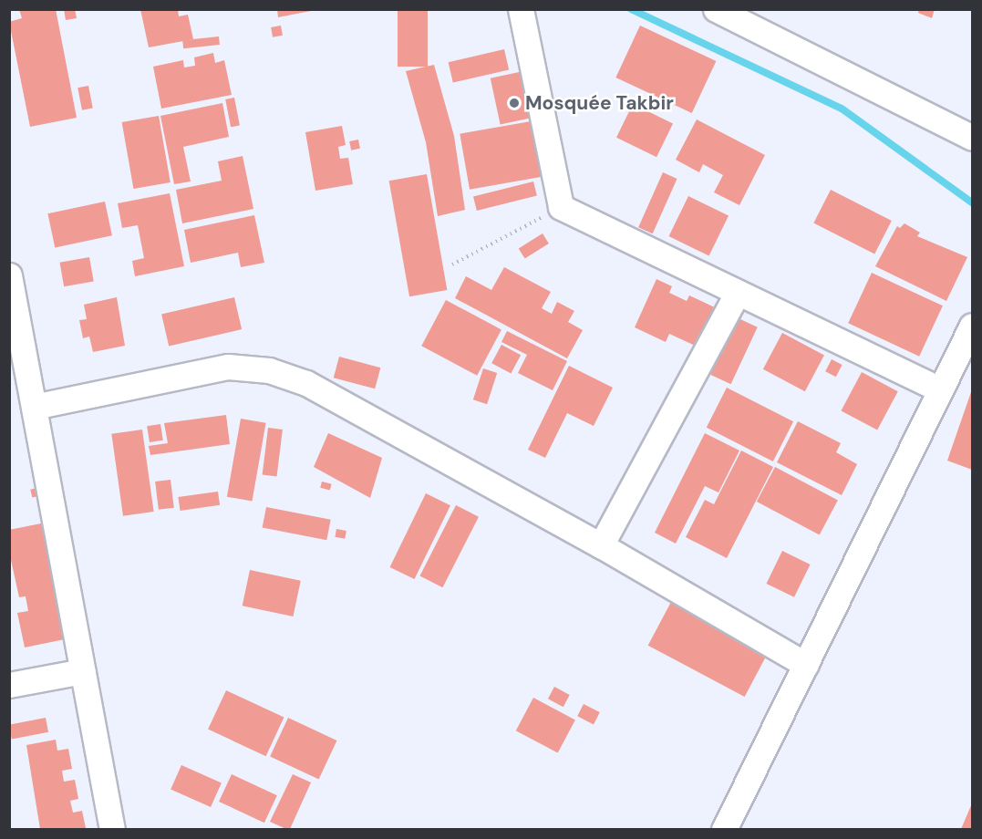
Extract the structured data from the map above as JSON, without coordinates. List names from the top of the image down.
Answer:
{
  "places": ["Mosquée Takbir"]
}
